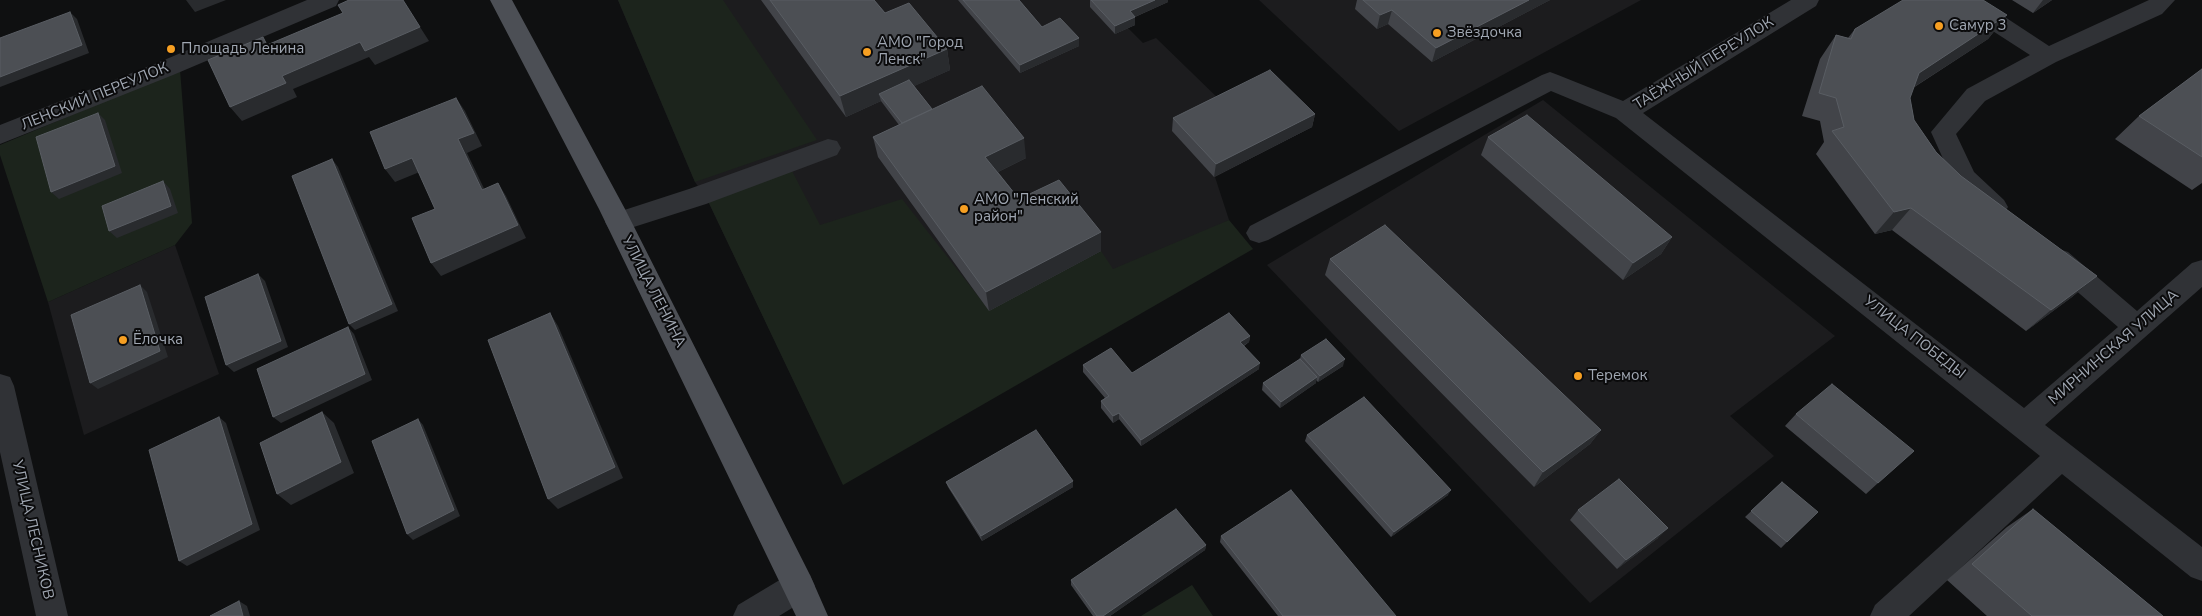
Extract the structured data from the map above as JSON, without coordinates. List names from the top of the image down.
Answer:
{
  "streets": {
    "main road": ["УЛИЦА ЛЕНИНА"],
    "street": [
      "ТАЁЖНЫЙ ПЕРЕУЛОК",
      "ЛЕНСКИЙ ПЕРЕУЛОК",
      "УЛИЦА ПОБЕДЫ",
      "МИРНИНСКАЯ УЛИЦА",
      "УЛИЦА ЛЕСНИКОВ"
    ]
  },
  "crossings": [
    ["ТАЁЖНЫЙ ПЕРЕУЛОК", "УЛИЦА ПОБЕДЫ"],
    ["УЛИЦА ПОБЕДЫ", "МИРНИНСКАЯ УЛИЦА"]
  ],
  "places": [
    "Самур 3",
    "Звёздочка",
    "Площадь Ленина",
    "АМО \"Город Ленск\"",
    "АМО \"Ленский район\"",
    "Ёлочка",
    "Теремок"
  ]
}
